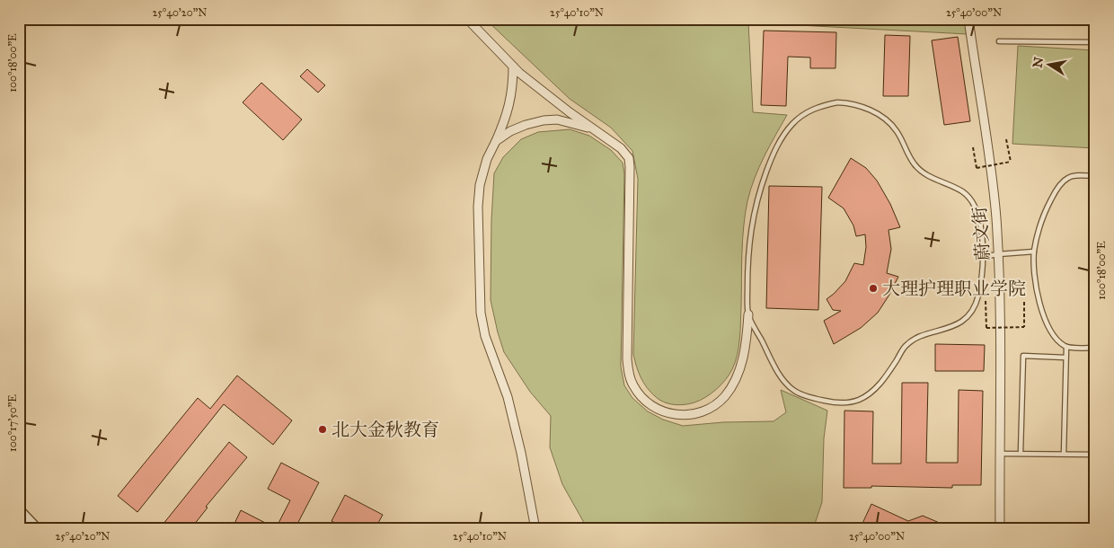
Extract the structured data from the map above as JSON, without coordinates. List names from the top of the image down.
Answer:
{
  "streets": {
    "street": ["蔚文街"]
  },
  "places": ["大理护理职业学院", "北大金秋教育"],
  "north": "left",
  "coordinates": [
    "25°40'20\"N",
    "25°40'10\"N",
    "25°40'00\"N",
    "100°18'00\"E",
    "100°17'50\"E"
  ]
}
